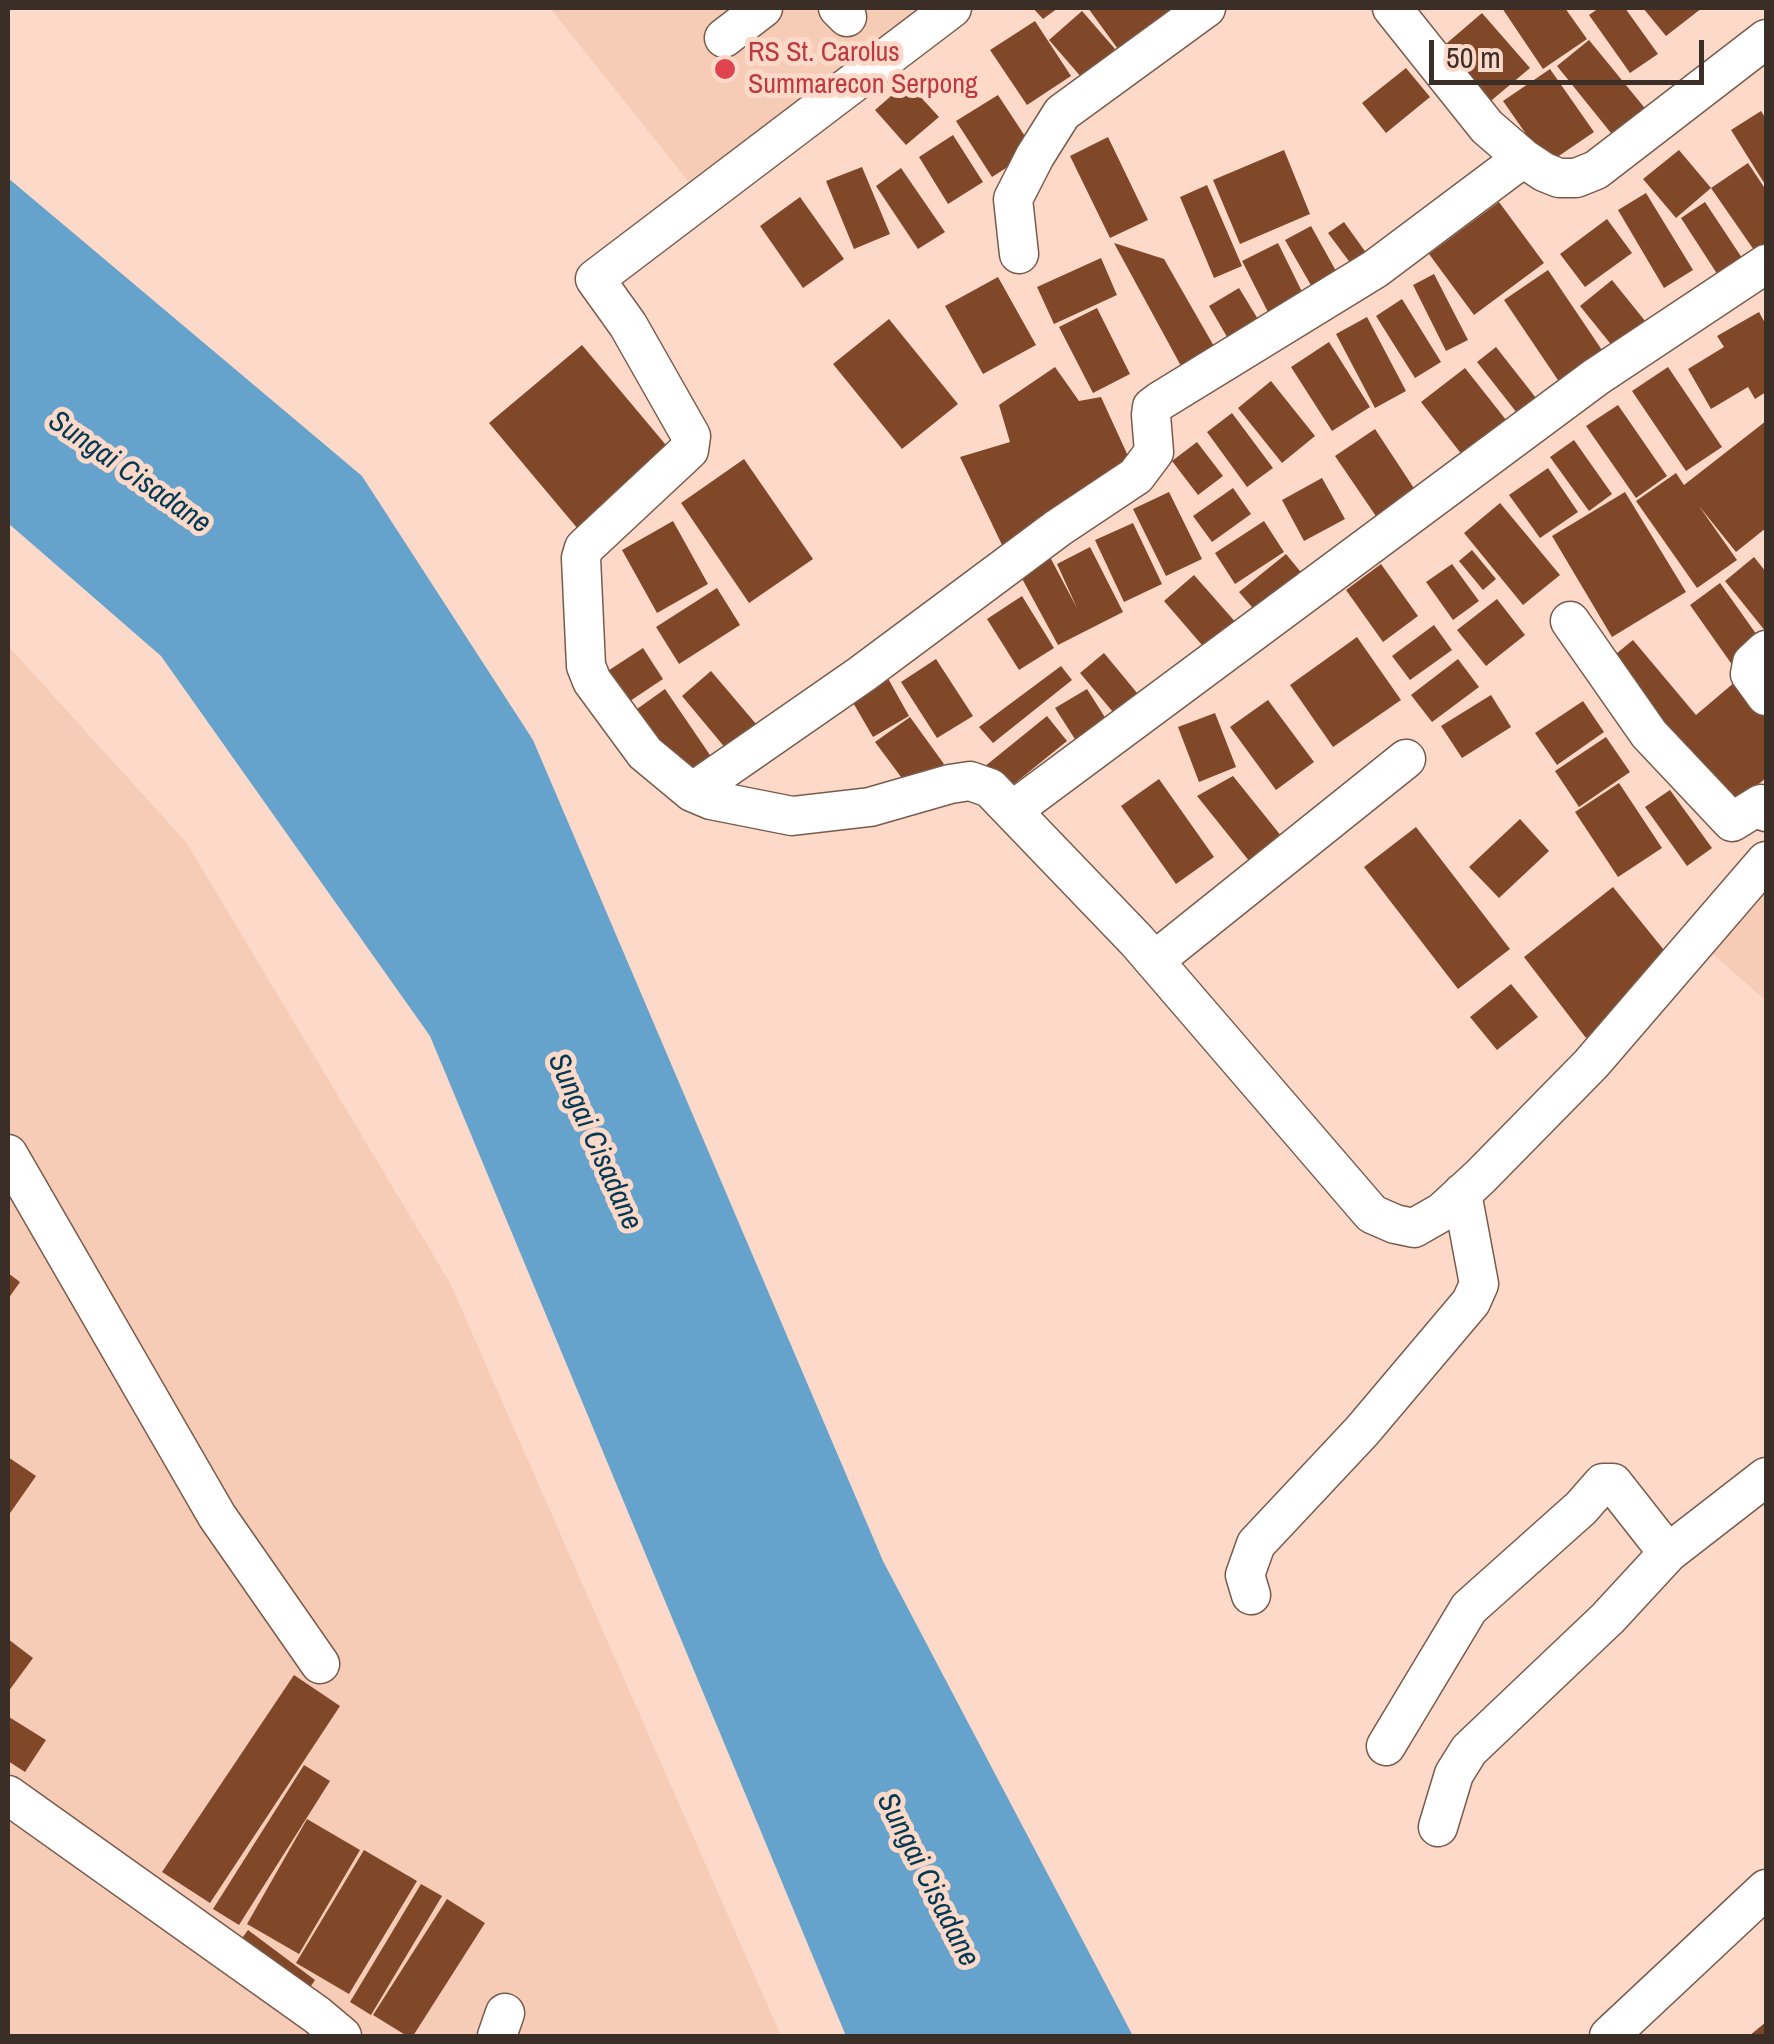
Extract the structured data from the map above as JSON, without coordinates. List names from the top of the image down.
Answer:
{
  "water": ["Sungai Cisadane"],
  "places": ["RS St. Carolus Summarecon Serpong"],
  "scale_bar": "50 m"
}
